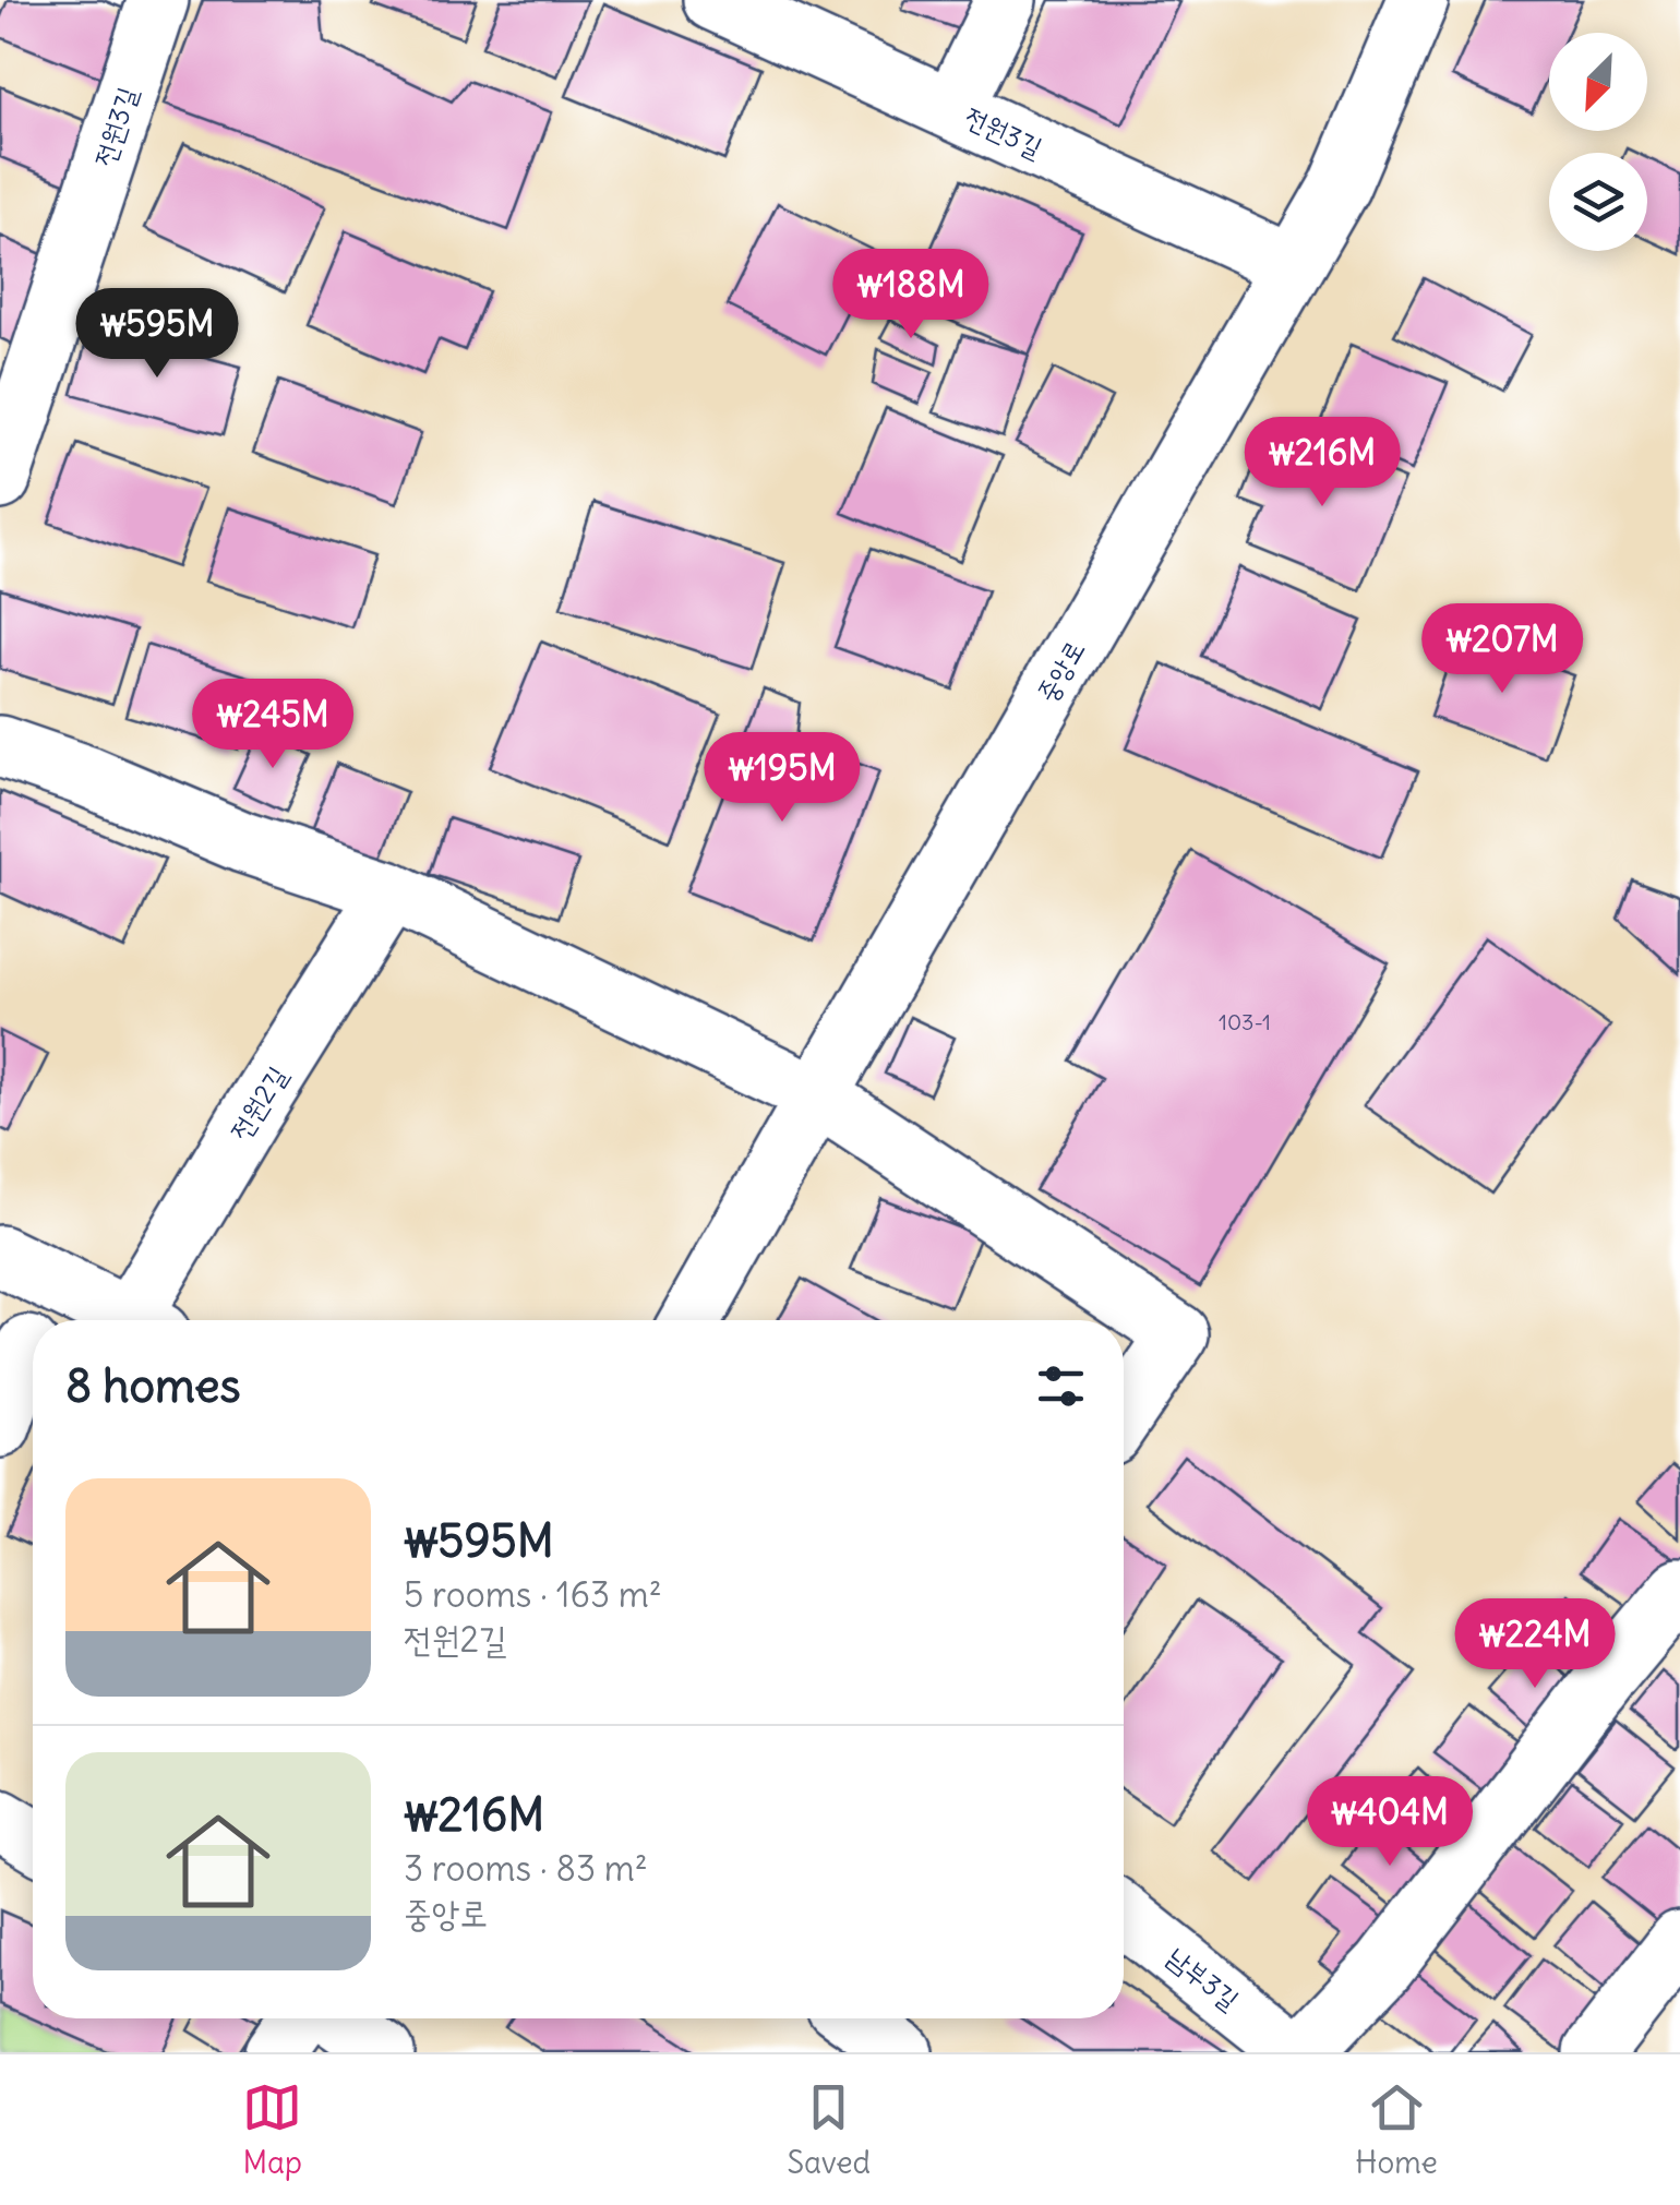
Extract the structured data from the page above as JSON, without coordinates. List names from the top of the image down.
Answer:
{
  "streets": {
    "street": [
      "전원3길",
      "중앙로",
      "전원2길",
      "남부3길"
    ]
  },
  "crossings": [
    ["전원3길", "중앙로"]
  ],
  "house_numbers": ["103-1"],
  "north": "bottom left",
  "page": {
    "price": [
      "₩188M",
      "₩595M",
      "₩216M",
      "₩207M",
      "₩245M",
      "₩195M",
      "₩224M",
      "₩404M"
    ],
    "heading": "8 homes",
    "list": [
      {
        "name": "₩595M",
        "note": "5 rooms · 163 m² · 전원2길"
      },
      {
        "name": "₩216M",
        "note": "3 rooms · 83 m² · 중앙로"
      }
    ],
    "tabs": ["Map", "Saved", "Home"]
  }
}
